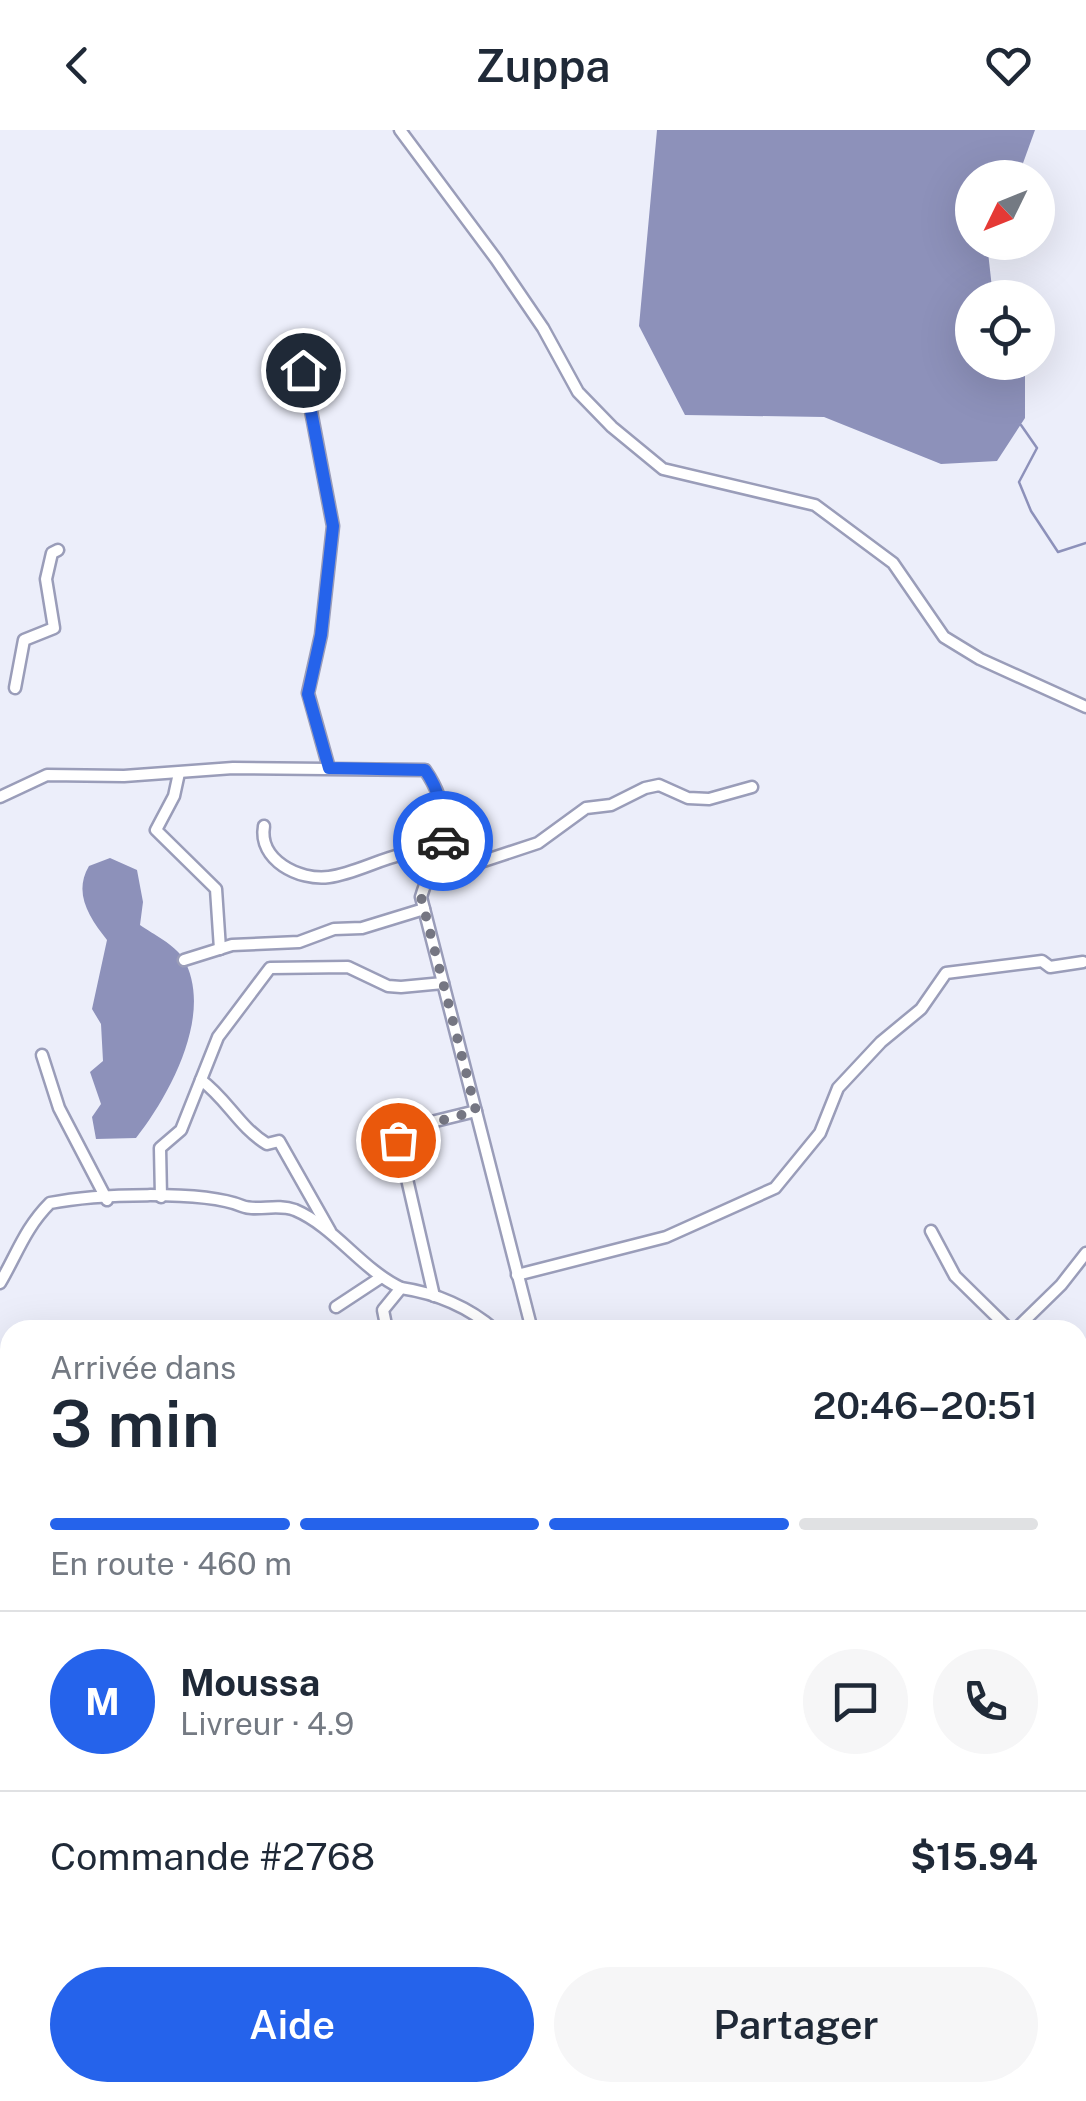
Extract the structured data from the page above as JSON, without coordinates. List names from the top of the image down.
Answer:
{
  "north": "bottom left",
  "page": {
    "header": "Zuppa",
    "heading": ["3 min", "Arrivée dans", "20:46–20:51"],
    "panel": [
      "Moussa",
      "Livreur · 4.9",
      "Commande #2768",
      "$15.94"
    ],
    "bar": "En route · 460 m",
    "round": "M",
    "buttons": ["Aide", "Partager"]
  }
}
